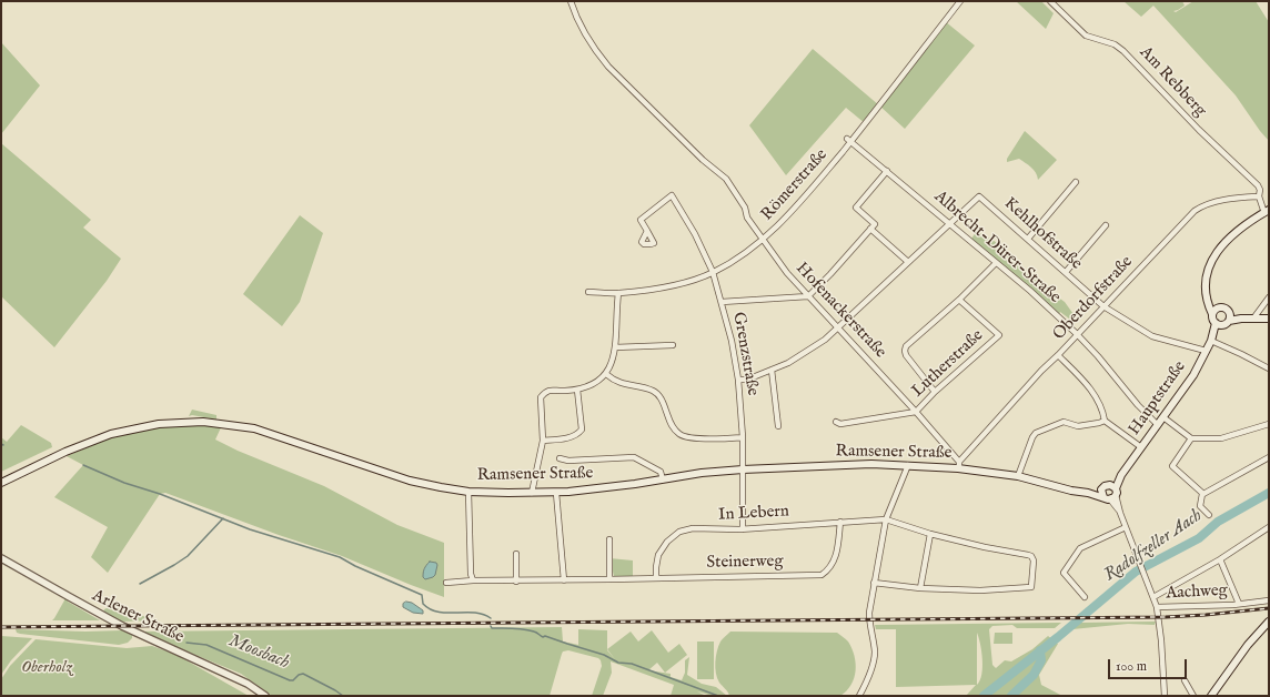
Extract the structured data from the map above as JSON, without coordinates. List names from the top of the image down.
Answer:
{
  "streets": {
    "main road": ["Hauptstraße", "Ramsener Straße"],
    "street": [
      "Am Rebberg",
      "Römerstraße",
      "Kehlhofstraße",
      "Albrecht-Dürer-Straße",
      "Oberdorfstraße",
      "Hofenackerstraße",
      "Grenzstraße",
      "Lutherstraße",
      "In Lebern",
      "Steinerweg",
      "Aachweg",
      "Arlener Straße"
    ]
  },
  "crossings": [
    ["Am Rebberg", "Oberdorfstraße"],
    ["Römerstraße", "Albrecht-Dürer-Straße"],
    ["Römerstraße", "Hofenackerstraße"],
    ["Römerstraße", "Grenzstraße"],
    ["Kehlhofstraße", "Albrecht-Dürer-Straße"],
    ["Kehlhofstraße", "Oberdorfstraße"],
    ["Kehlhofstraße", "Hauptstraße"],
    ["Albrecht-Dürer-Straße", "Oberdorfstraße"],
    ["Albrecht-Dürer-Straße", "Hauptstraße"],
    ["Oberdorfstraße", "Hofenackerstraße"],
    ["Oberdorfstraße", "Ramsener Straße"],
    ["Hofenackerstraße", "Lutherstraße"],
    ["Hofenackerstraße", "Ramsener Straße"],
    ["Grenzstraße", "Ramsener Straße"],
    ["Grenzstraße", "In Lebern"],
    ["Hauptstraße", "Ramsener Straße"],
    ["In Lebern", "Steinerweg"]
  ],
  "water": ["Radolfzeller Aach", "Moosbach"],
  "parks": ["Oberholz"],
  "scale_bar": "100 m"
}
